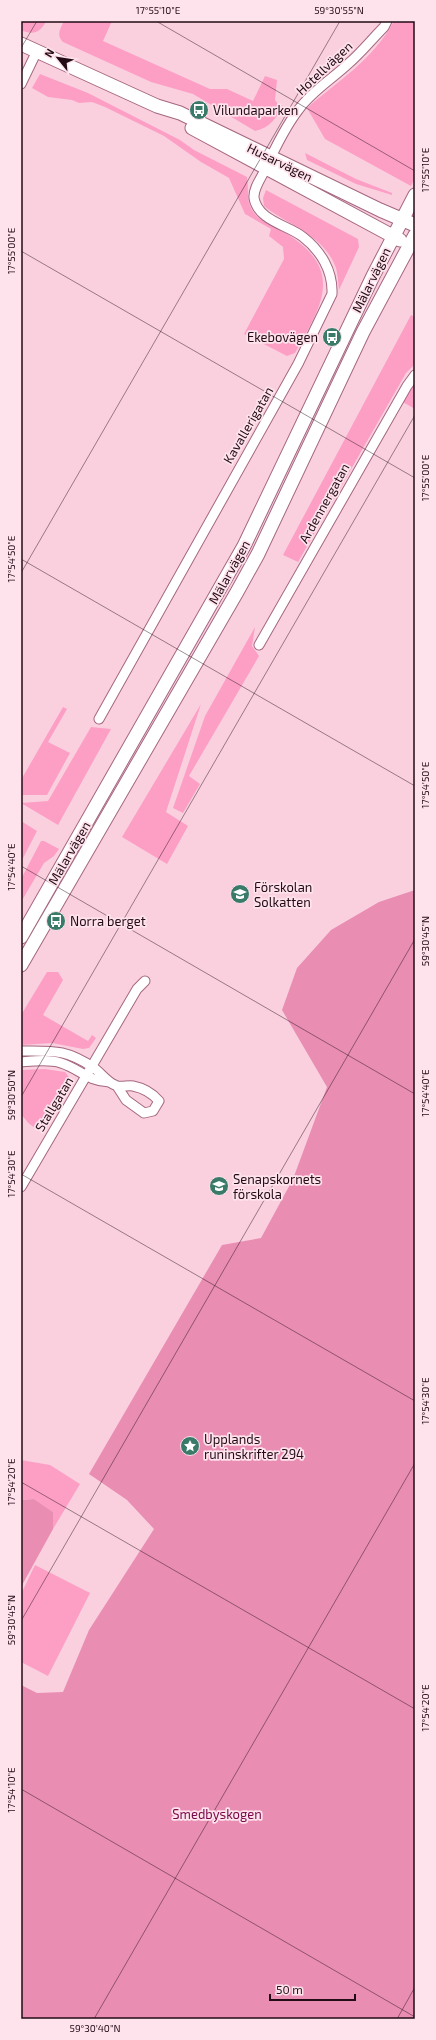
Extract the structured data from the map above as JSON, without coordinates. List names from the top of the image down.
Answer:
{
  "streets": {
    "main road": ["Husarvägen", "Mälarvägen"],
    "street": [
      "Hotellvägen",
      "Kavallerigatan",
      "Ardennergatan",
      "Stallgatan"
    ]
  },
  "crossings": [
    ["Hotellvägen", "Husarvägen"],
    ["Hotellvägen", "Kavallerigatan"],
    ["Husarvägen", "Mälarvägen"],
    ["Husarvägen", "Kavallerigatan"]
  ],
  "parks": ["Smedbyskogen"],
  "places": {
    "bus stop": ["Vilundaparken", "Ekebovägen", "Norra berget"],
    "school or university": ["Förskolan Solkatten", "Senapskornets förskola"],
    "place": ["Upplands runinskrifter 294"]
  },
  "scale_bar": "50 m",
  "north": "top left",
  "coordinates": [
    "17°55'10\"E",
    "59°30'55\"N",
    "17°55'00\"E",
    "17°54'50\"E",
    "17°54'40\"E",
    "59°30'45\"N",
    "59°30'50\"N",
    "17°54'30\"E",
    "17°54'20\"E",
    "17°54'10\"E",
    "59°30'40\"N"
  ]
}
